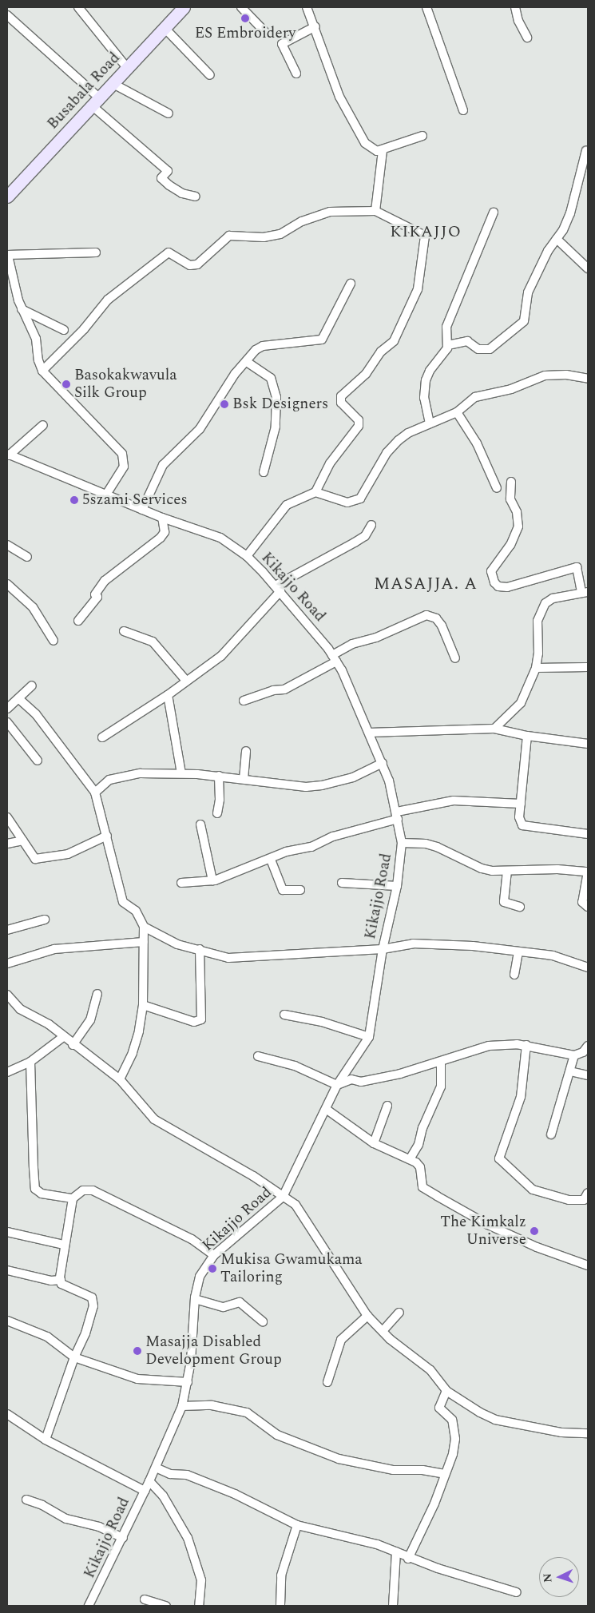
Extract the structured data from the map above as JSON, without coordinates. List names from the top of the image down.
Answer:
{
  "streets": {
    "street": ["Busabala Road", "Kikajjo Road"]
  },
  "districts": ["KIKAJJO", "MASAJJA. A"],
  "places": [
    "ES Embroidery",
    "Basokakwavula Silk Group",
    "Bsk Designers",
    "5szami Services",
    "The Kimkalz Universe",
    "Mukisa Gwamukama Tailoring",
    "Masajja Disabled Development Group"
  ],
  "north": "left"
}
